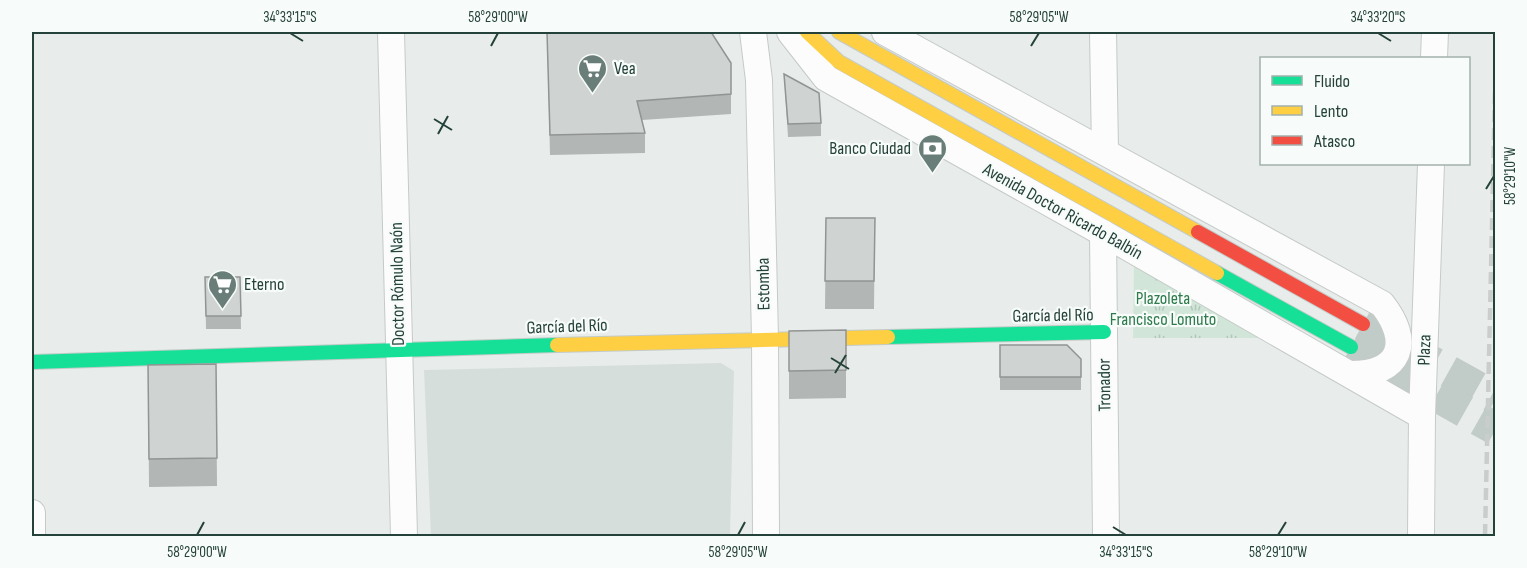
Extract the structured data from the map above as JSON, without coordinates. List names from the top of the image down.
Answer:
{
  "streets": {
    "main road": ["García del Río"],
    "street": [
      "Avenida Doctor Ricardo Balbín",
      "Doctor Rómulo Naón",
      "Estomba",
      "Plaza",
      "Tronador"
    ]
  },
  "crossings": [
    ["Avenida Doctor Ricardo Balbín", "Plaza"],
    ["Avenida Doctor Ricardo Balbín", "Tronador"],
    ["Doctor Rómulo Naón", "García del Río"],
    ["Estomba", "García del Río"],
    ["García del Río", "Tronador"]
  ],
  "parks": ["Plazoleta Francisco Lomuto"],
  "places": {
    "supermarket": ["Vea", "Eterno"],
    "bank": ["Banco Ciudad"]
  },
  "legend": ["Fluido", "Lento", "Atasco"],
  "coordinates": [
    "34°33'15\"S",
    "58°29'00\"W",
    "58°29'05\"W",
    "34°33'20\"S",
    "58°29'10\"W"
  ]
}
